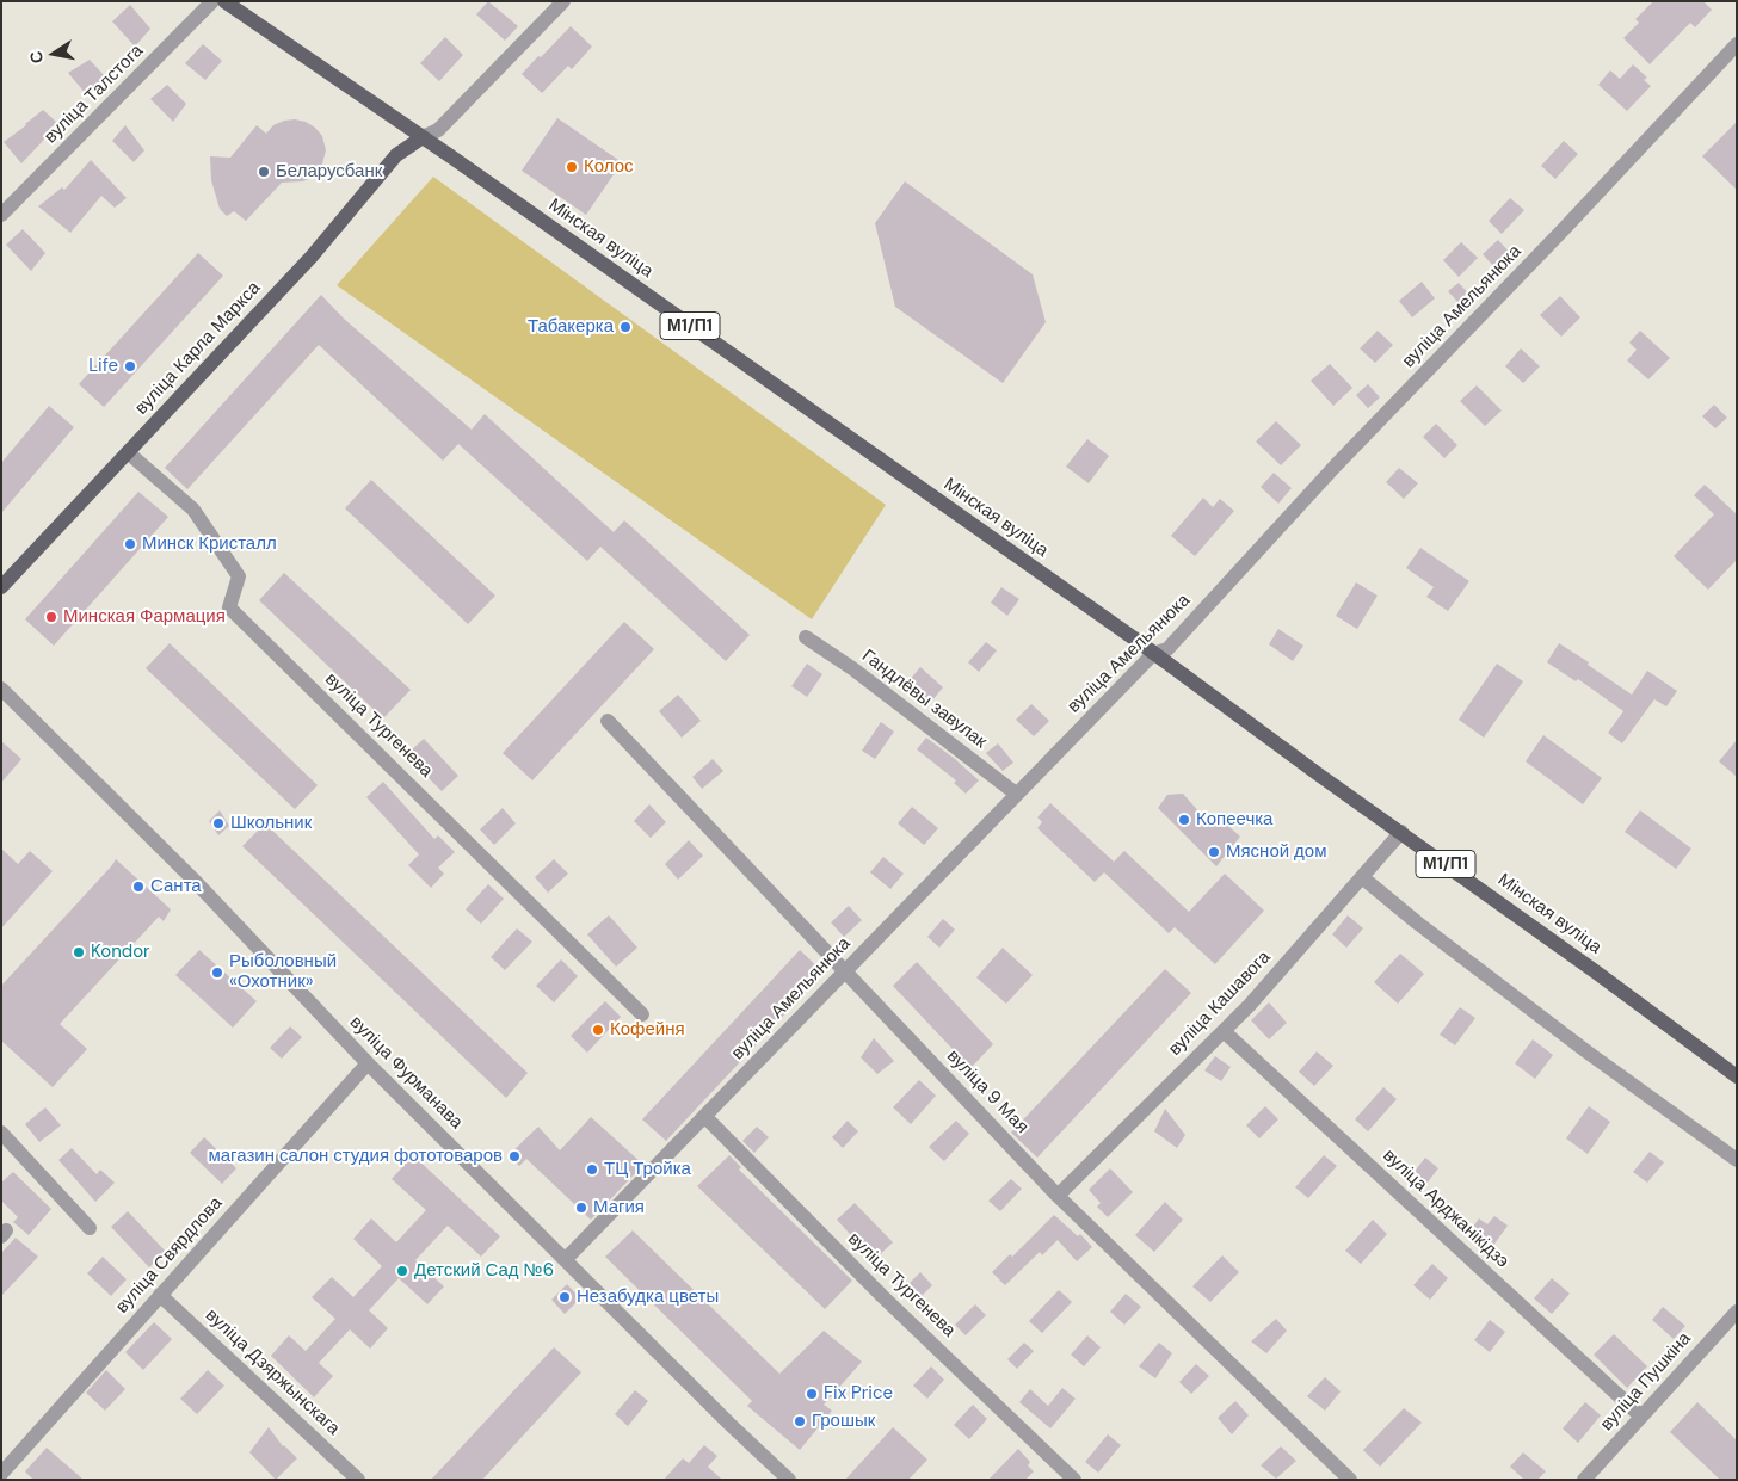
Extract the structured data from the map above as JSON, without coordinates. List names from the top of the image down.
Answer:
{
  "streets": {
    "main road": ["Мінская вуліца", "М1/П1", "вуліца Карла Маркса"],
    "street": [
      "вуліца Талстога",
      "вуліца Амельянюка",
      "Гандлёвы завулак",
      "вуліца Тургенева",
      "вуліца Кашавога",
      "вуліца Фурманава",
      "вуліца 9 Мая",
      "вуліца Арджанікідзэ",
      "вуліца Свярдлова",
      "вуліца Дзяржынскага",
      "вуліца Пушкіна"
    ]
  },
  "crossings": [
    ["Мінская вуліца", "вуліца Амельянюка"],
    ["Мінская вуліца", "вуліца Карла Маркса"],
    ["Мінская вуліца", "вуліца Кашавога"],
    ["вуліца Амельянюка", "Гандлёвы завулак"],
    ["вуліца Амельянюка", "вуліца Тургенева"],
    ["вуліца Амельянюка", "вуліца Фурманава"],
    ["вуліца Амельянюка", "вуліца 9 Мая"],
    ["вуліца Карла Маркса", "вуліца Тургенева"],
    ["вуліца Кашавога", "вуліца 9 Мая"],
    ["вуліца Кашавога", "вуліца Арджанікідзэ"],
    ["вуліца Фурманава", "вуліца Свярдлова"],
    ["вуліца Арджанікідзэ", "вуліца Пушкіна"],
    ["вуліца Свярдлова", "вуліца Дзяржынскага"]
  ],
  "places": [
    "Колос",
    "Беларусбанк",
    "Табакерка",
    "Life",
    "Минск Кристалл",
    "Минская Фармация",
    "Копеечка",
    "Школьник",
    "Мясной дом",
    "Санта",
    "Kondor",
    "Рыболовный «Охотник»",
    "Кофейня",
    "магазин салон студия фототоваров",
    "ТЦ Тройка",
    "Магия",
    "Детский Сад №6",
    "Незабудка цветы",
    "Fix Price",
    "Грошык"
  ],
  "north": "left"
}
